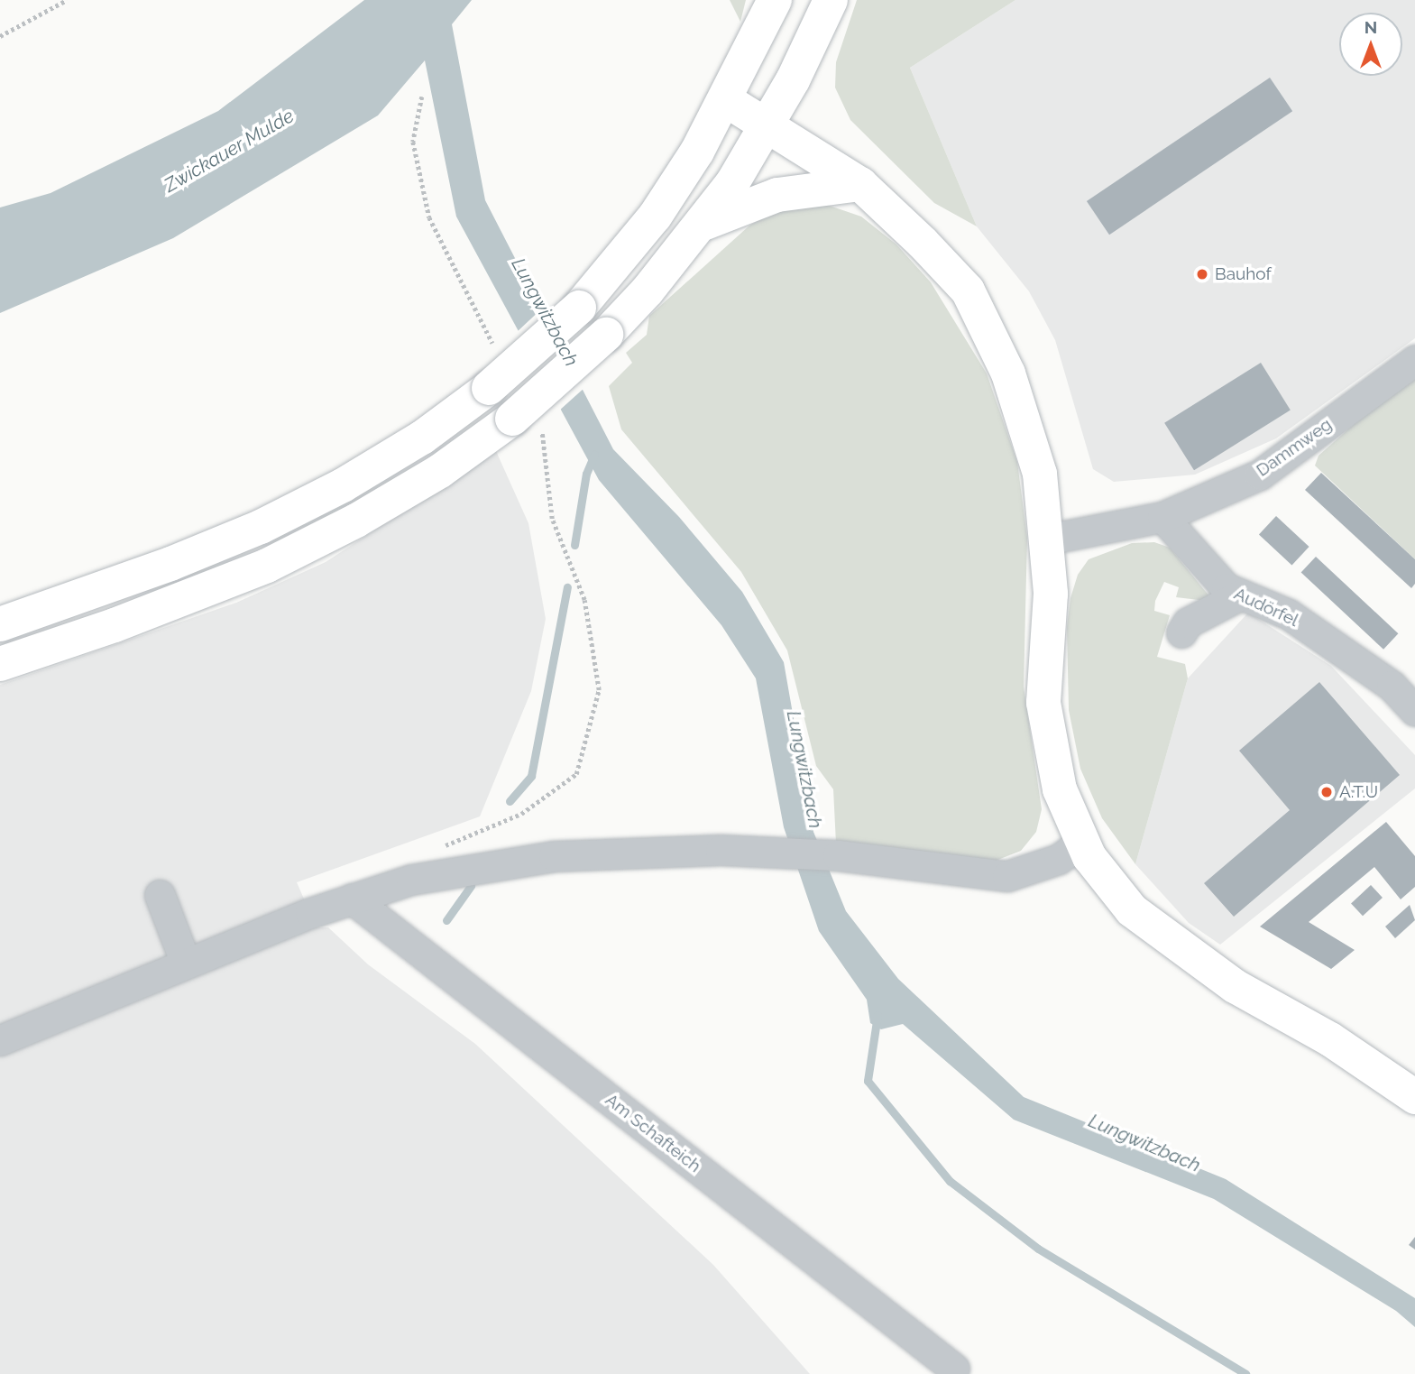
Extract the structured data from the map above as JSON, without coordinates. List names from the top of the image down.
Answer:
{
  "streets": {
    "street": ["Dammweg", "Audörfel", "Am Schafteich"]
  },
  "crossings": [
    ["Dammweg", "Audörfel"]
  ],
  "water": ["Zwickauer Mulde", "Lungwitzbach"],
  "places": ["Bauhof", "A.T.U"],
  "north": "top"
}
